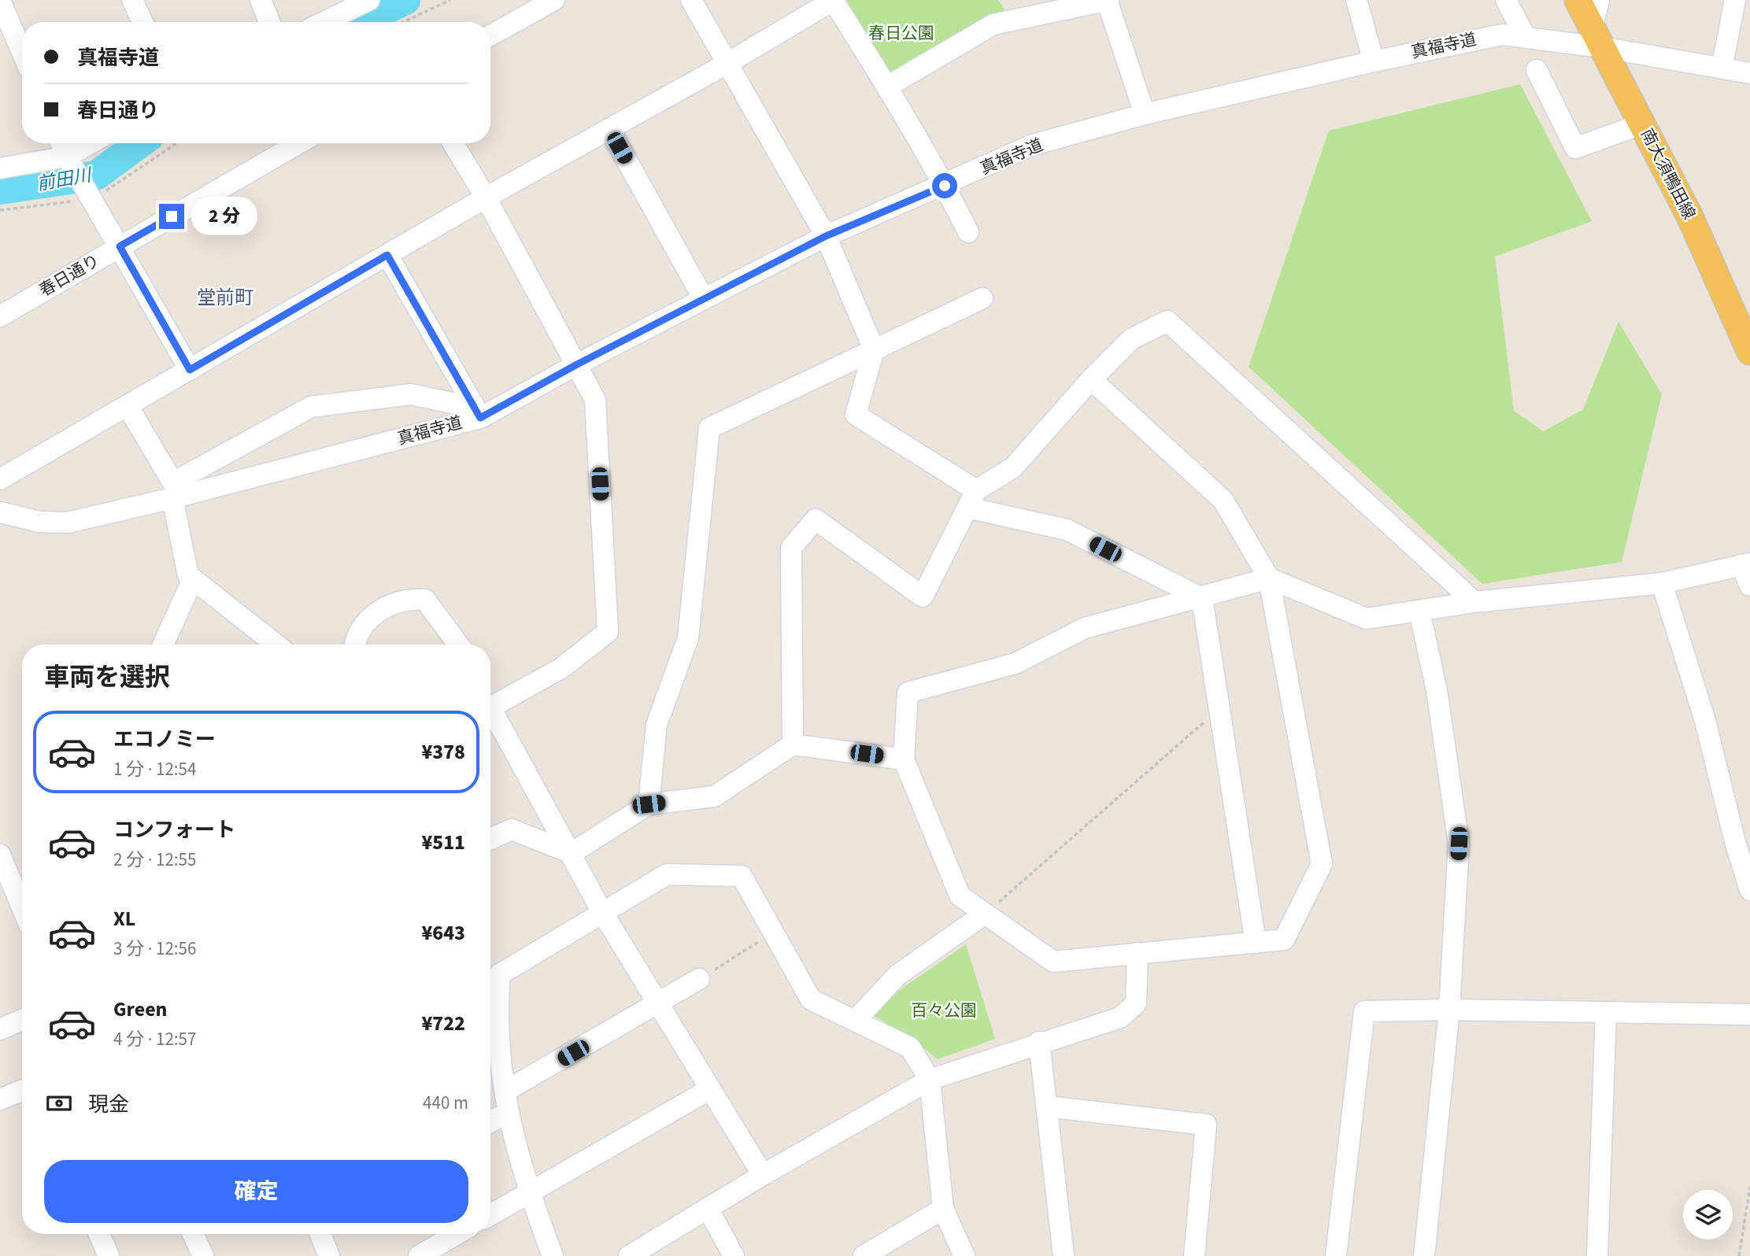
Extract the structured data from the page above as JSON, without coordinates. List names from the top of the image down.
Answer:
{
  "streets": {
    "main road": ["南大須鴨田線"],
    "street": ["真福寺道", "春日通り"]
  },
  "crossings": [
    ["真福寺道", "南大須鴨田線"]
  ],
  "districts": ["堂前町"],
  "water": ["前田川"],
  "parks": ["春日公園", "百々公園"],
  "page": {
    "banner": ["真福寺道", "春日通り"],
    "bubble": "2 分",
    "heading": "車両を選択",
    "list": [
      {
        "name": "エコノミー",
        "note": "1 分 · 12:54",
        "value": "¥378"
      },
      {
        "name": "コンフォート",
        "note": "2 分 · 12:55",
        "value": "¥511"
      },
      {
        "name": "XL",
        "note": "3 分 · 12:56",
        "value": "¥643"
      },
      {
        "name": "Green",
        "note": "4 分 · 12:57",
        "value": "¥722"
      }
    ],
    "pay": ["現金", "440 m"],
    "buttons": "確定"
  }
}
